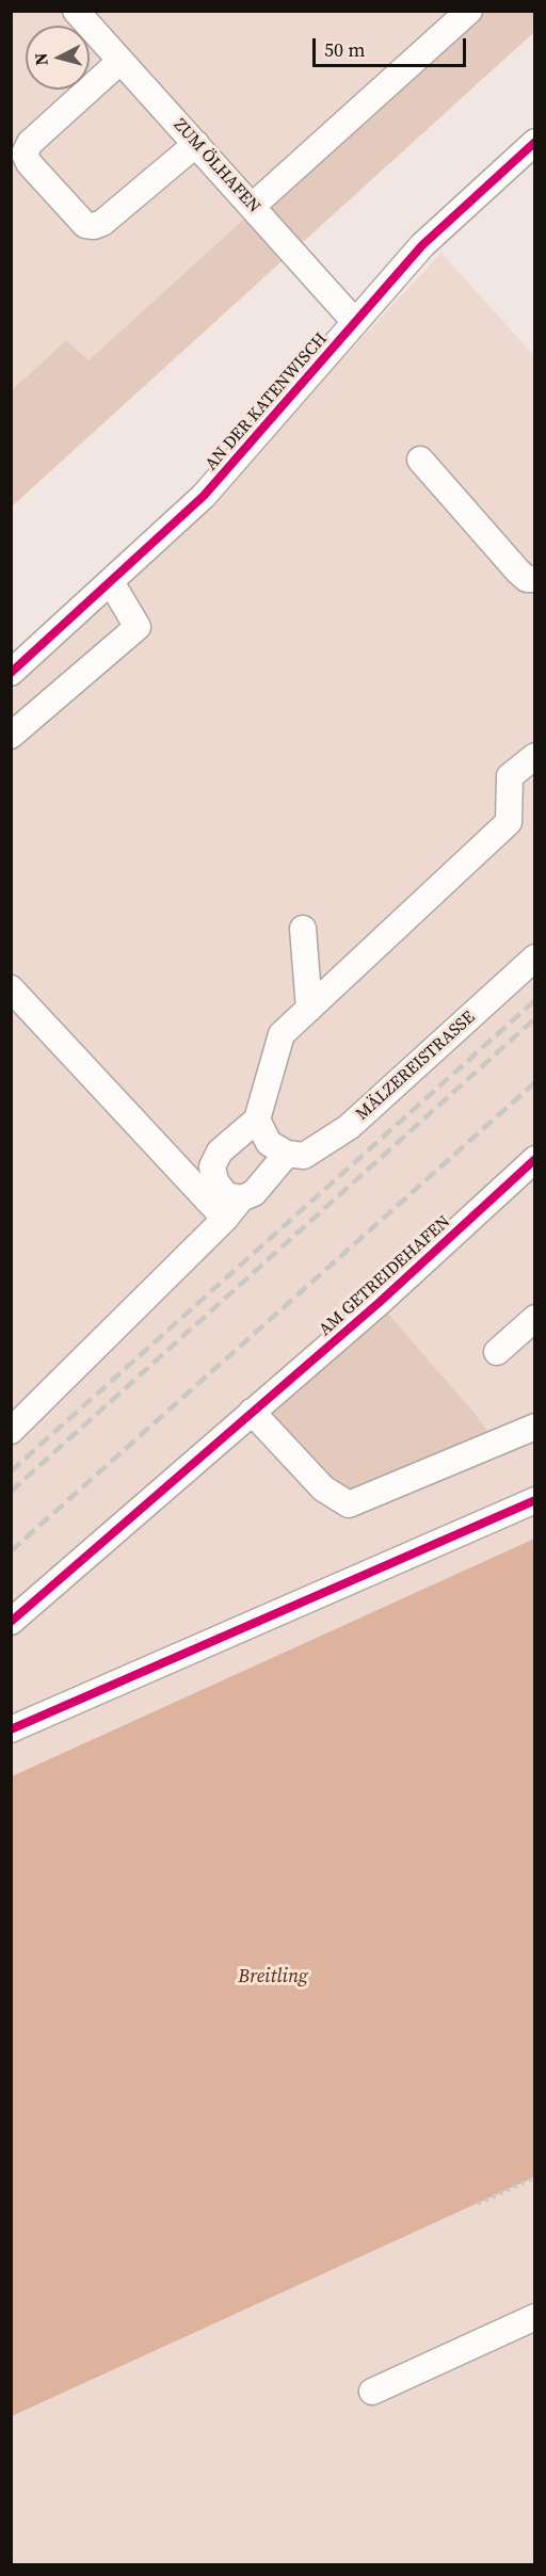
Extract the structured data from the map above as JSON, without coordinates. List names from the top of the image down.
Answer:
{
  "streets": {
    "street": [
      "ZUM ÖLHAFEN",
      "AN DER KATENWISCH",
      "MÄLZEREISTRASSE",
      "AM GETREIDEHAFEN"
    ]
  },
  "crossings": [
    ["ZUM ÖLHAFEN", "AN DER KATENWISCH"]
  ],
  "water": ["Breitling"],
  "scale_bar": "50 m",
  "north": "left"
}
